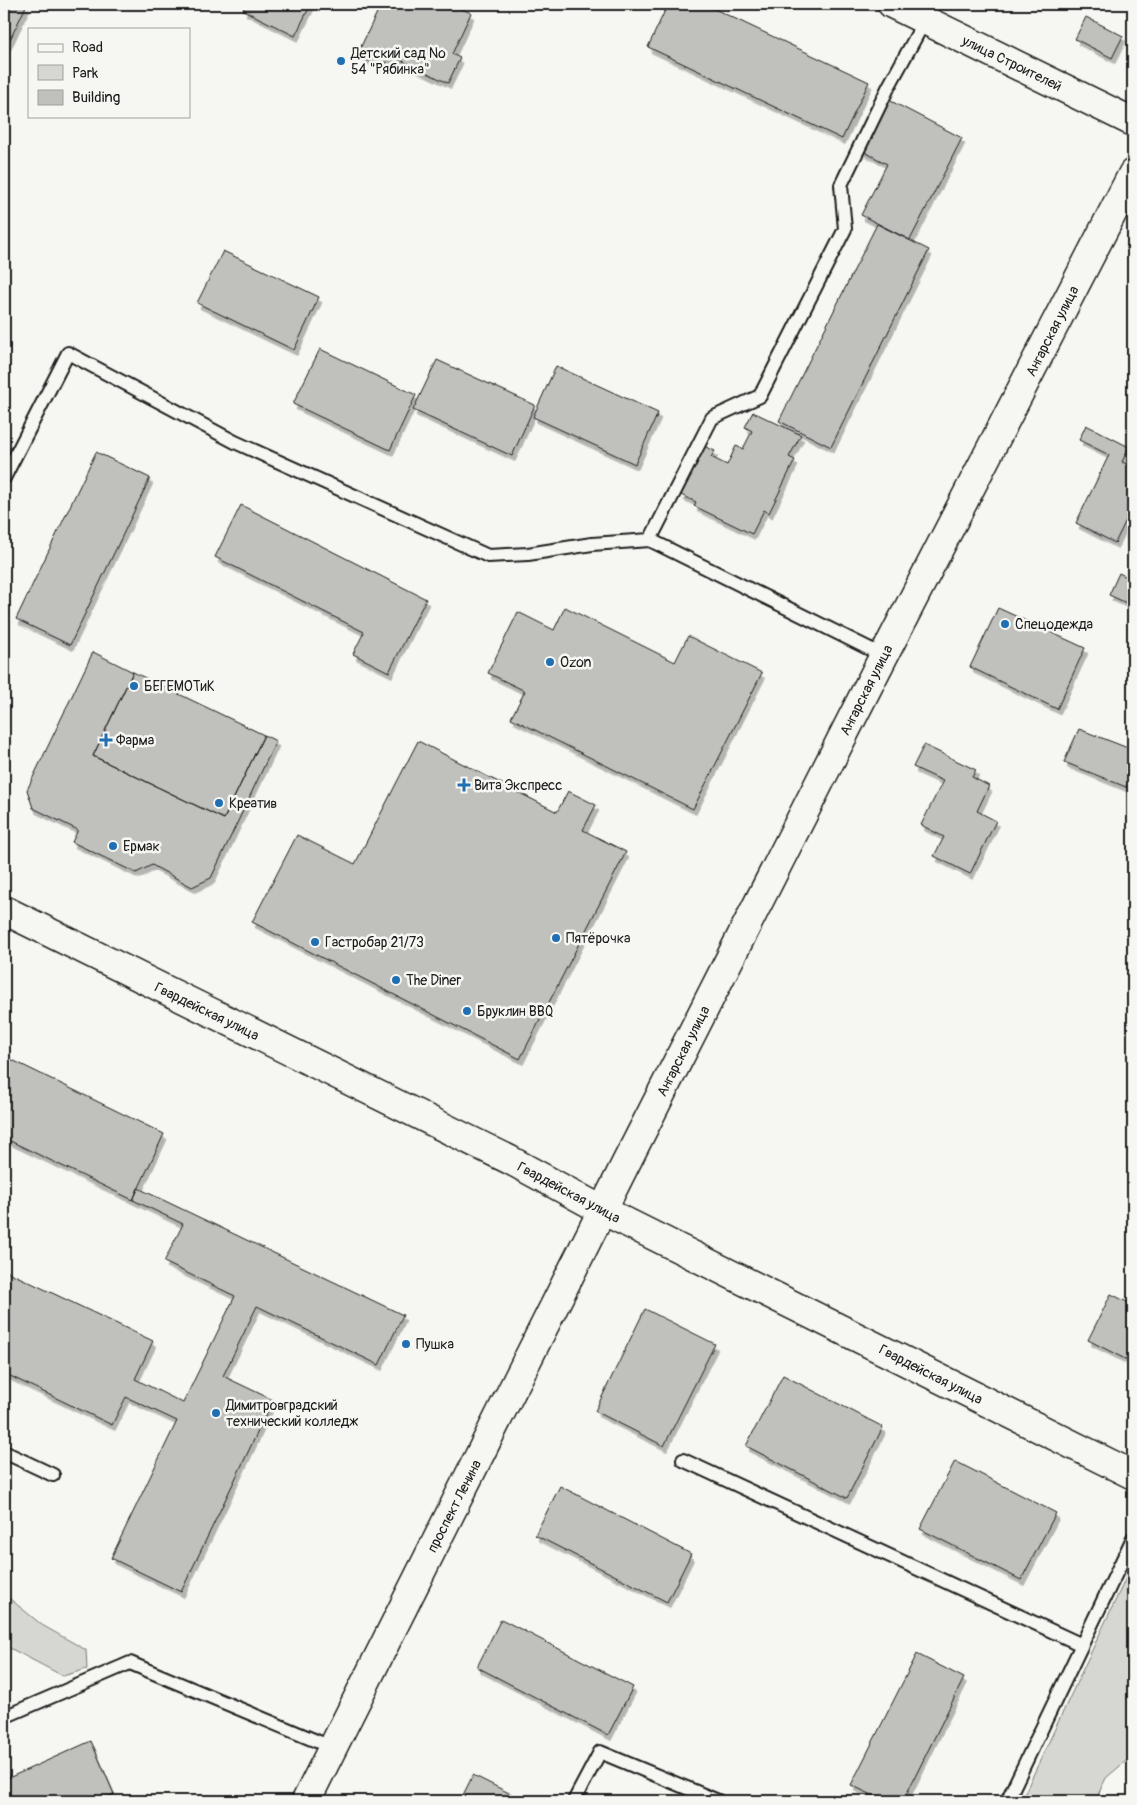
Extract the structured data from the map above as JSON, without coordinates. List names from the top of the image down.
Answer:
{
  "streets": {
    "street": [
      "улица Строителей",
      "Ангарская улица",
      "Гвардейская улица",
      "проспект Ленина"
    ]
  },
  "crossings": [
    ["Ангарская улица", "Гвардейская улица"],
    ["Ангарская улица", "проспект Ленина"],
    ["Гвардейская улица", "проспект Ленина"]
  ],
  "places": {
    "other": [
      "Детский сад № 54 \"Рябинка\"",
      "Спецодежда",
      "Ozon",
      "БЕГЕМОТиК",
      "Креатив",
      "Ермак",
      "Пятёрочка",
      "Гастробар 21/73",
      "The Diner",
      "Бруклин BBQ",
      "Пушка",
      "Димитровградский технический колледж"
    ],
    "health": ["Фарма", "Вита Экспресс"]
  },
  "legend": ["Road", "Park", "Building"]
}
